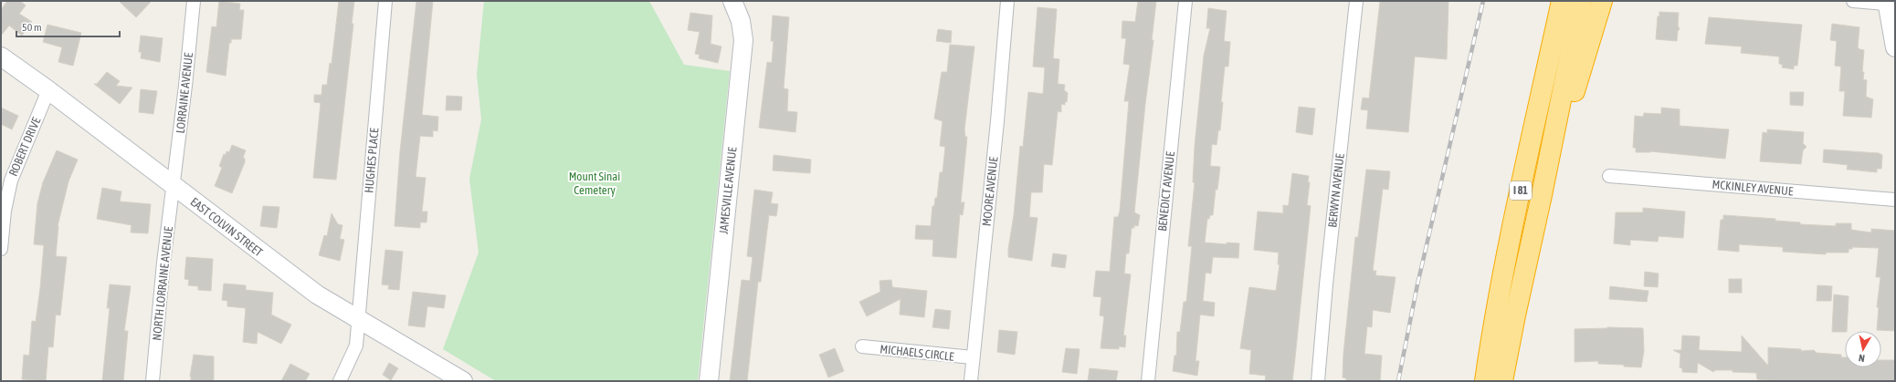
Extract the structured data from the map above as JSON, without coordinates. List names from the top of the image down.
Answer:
{
  "streets": {
    "highway": ["I 81"],
    "street": [
      "LORRAINE AVENUE",
      "ROBERT DRIVE",
      "HUGHES PLACE",
      "MCKINLEY AVENUE",
      "JAMESVILLE AVENUE",
      "BERWYN AVENUE",
      "MOORE AVENUE",
      "BENEDICT AVENUE",
      "EAST COLVIN STREET",
      "NORTH LORRAINE AVENUE",
      "MICHAELS CIRCLE"
    ]
  },
  "crossings": [
    ["LORRAINE AVENUE", "EAST COLVIN STREET"],
    ["LORRAINE AVENUE", "NORTH LORRAINE AVENUE"],
    ["ROBERT DRIVE", "EAST COLVIN STREET"],
    ["HUGHES PLACE", "EAST COLVIN STREET"],
    ["MOORE AVENUE", "MICHAELS CIRCLE"],
    ["EAST COLVIN STREET", "NORTH LORRAINE AVENUE"]
  ],
  "parks": ["Mount Sinai Cemetery"],
  "scale_bar": "50 m",
  "north": "bottom"
}
